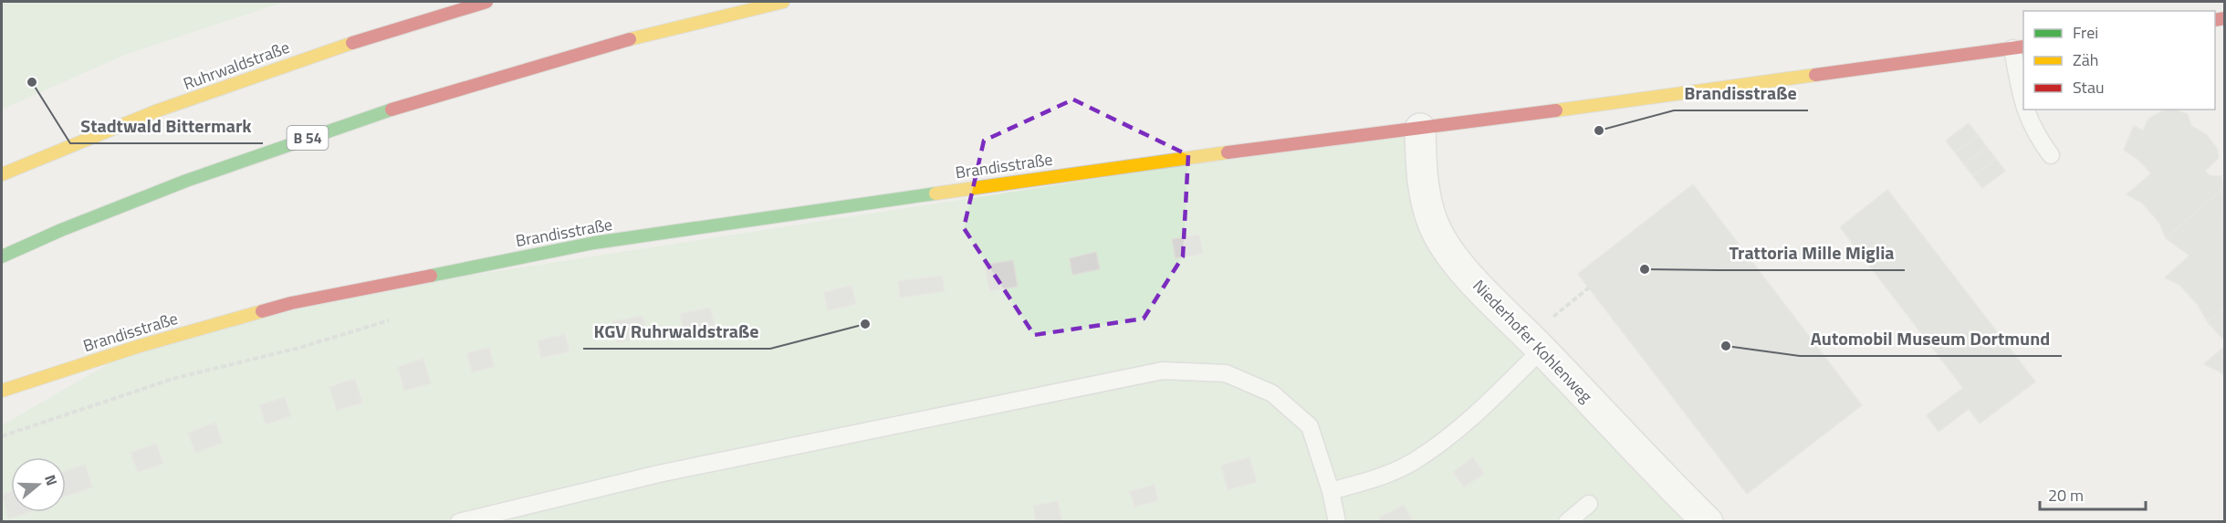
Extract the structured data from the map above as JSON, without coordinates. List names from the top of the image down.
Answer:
{
  "streets": {
    "main road": ["Ruhrwaldstraße", "B 54", "Brandisstraße"],
    "street": ["Niederhofer Kohlenweg"]
  },
  "crossings": [
    ["Brandisstraße", "Niederhofer Kohlenweg"]
  ],
  "places": [
    "Stadtwald Bittermark",
    "Brandisstraße",
    "Trattoria Mille Miglia",
    "KGV Ruhrwaldstraße",
    "Automobil Museum Dortmund"
  ],
  "legend": ["Frei", "Zäh", "Stau"],
  "scale_bar": "20 m",
  "north": "right"
}
